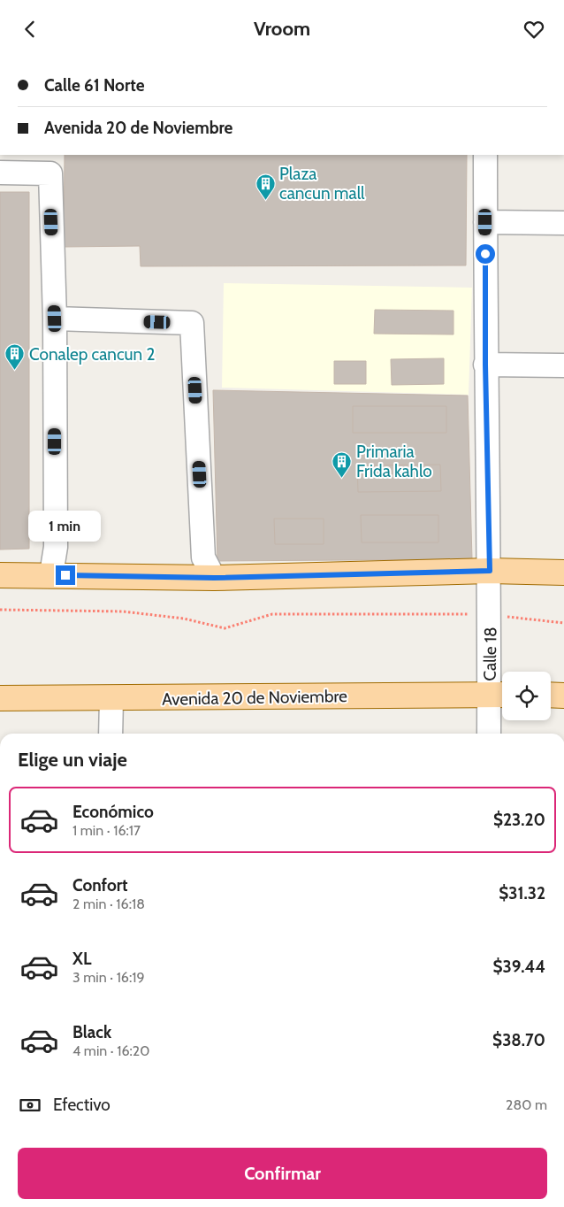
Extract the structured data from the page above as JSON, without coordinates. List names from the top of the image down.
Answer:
{
  "streets": {
    "main road": ["Avenida 20 de Noviembre"],
    "street": ["Calle 18"]
  },
  "crossings": [
    ["Calle 18", "Avenida 20 de Noviembre"]
  ],
  "places": {
    "building": ["Plaza cancun mall", "Conalep cancun 2", "Primaria Frida kahlo"]
  },
  "page": {
    "header": "Vroom",
    "banner": ["Calle 61 Norte", "Avenida 20 de Noviembre"],
    "bubble": "1 min",
    "heading": "Elige un viaje",
    "list": [
      {
        "name": "Económico",
        "note": "1 min · 16:17",
        "value": "$23.20"
      },
      {
        "name": "Confort",
        "note": "2 min · 16:18",
        "value": "$31.32"
      },
      {
        "name": "XL",
        "note": "3 min · 16:19",
        "value": "$39.44"
      },
      {
        "name": "Black",
        "note": "4 min · 16:20",
        "value": "$38.70"
      }
    ],
    "pay": ["Efectivo", "280 m"],
    "buttons": "Confirmar"
  }
}
